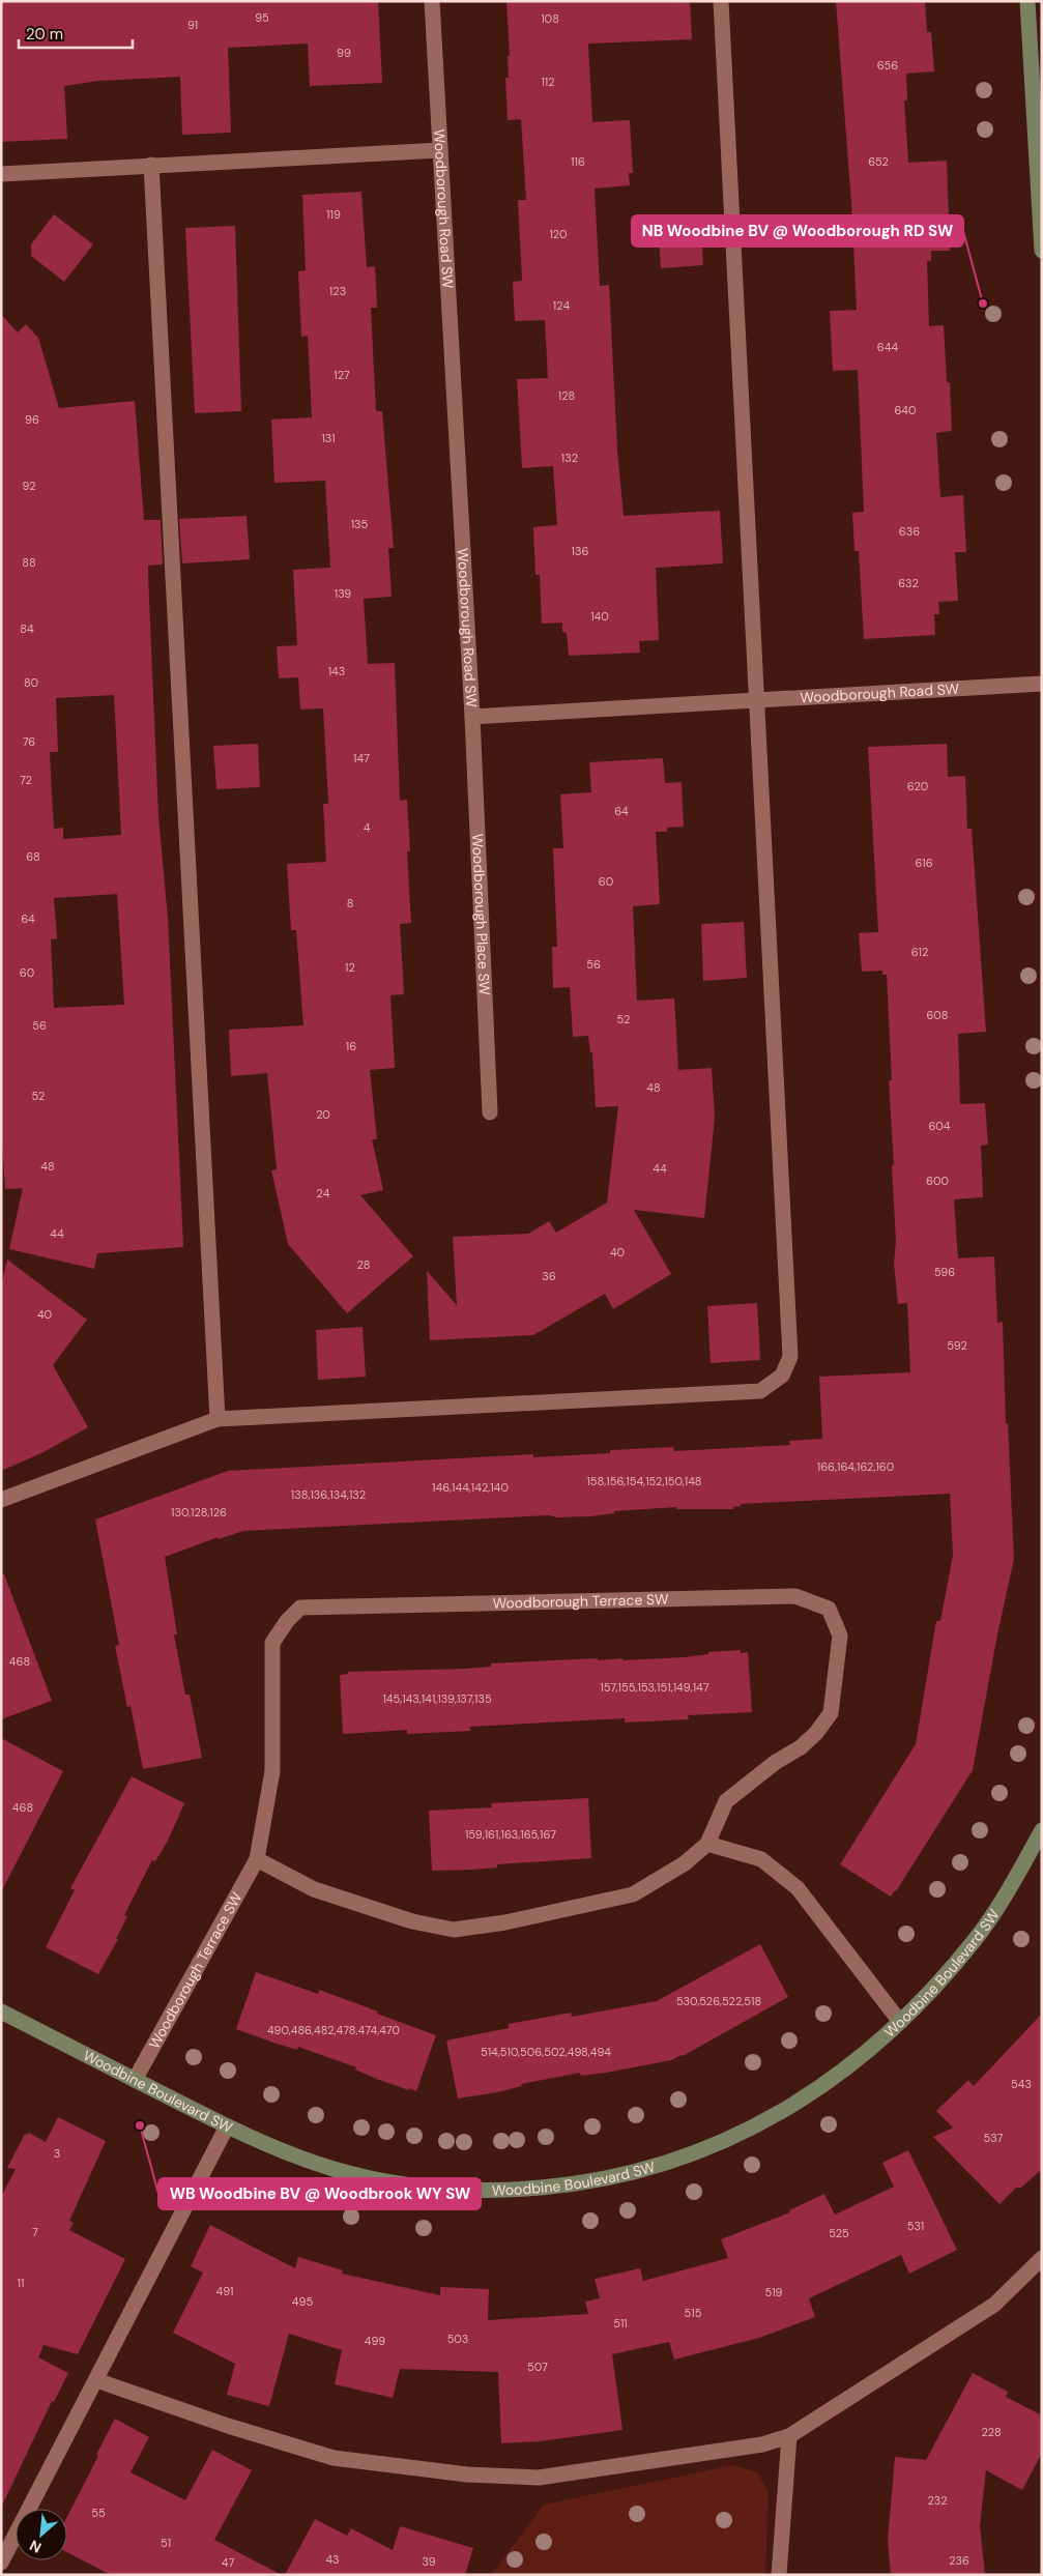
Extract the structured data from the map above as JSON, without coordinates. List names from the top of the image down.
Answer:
{
  "streets": {
    "street": [
      "Woodborough Road SW",
      "Woodborough Place SW",
      "Woodborough Terrace SW",
      "Woodbine Boulevard SW"
    ]
  },
  "crossings": [
    ["Woodborough Road SW", "Woodborough Place SW"],
    ["Woodborough Terrace SW", "Woodbine Boulevard SW"]
  ],
  "places": ["NB Woodbine BV @ Woodborough RD SW", "WB Woodbine BV @ Woodbrook WY SW"],
  "house_numbers": [
    "95",
    "108",
    "91",
    "99",
    "656",
    "112",
    "116",
    "652",
    "119",
    "120",
    "123",
    "124",
    "644",
    "127",
    "128",
    "640",
    "96",
    "131",
    "132",
    "92",
    "135",
    "636",
    "136",
    "88",
    "632",
    "139",
    "140",
    "84",
    "143",
    "80",
    "76",
    "147",
    "72",
    "620",
    "64",
    "4",
    "68",
    "616",
    "60",
    "8",
    "64",
    "612",
    "56",
    "12",
    "60",
    "608",
    "52",
    "56",
    "16",
    "48",
    "52",
    "20",
    "604",
    "48",
    "44",
    "600",
    "24",
    "44",
    "40",
    "28",
    "596",
    "36",
    "40",
    "592",
    "166,164,162,160",
    "158,156,154,152,150,148",
    "146,144,142,140",
    "138,136,134,132",
    "130,128,126",
    "468",
    "157,155,153,151,149,147",
    "145,143,141,139,137,135",
    "468",
    "159,161,163,165,167",
    "530,526,522,518",
    "490,486,482,478,474,470",
    "514,510,506,502,498,494",
    "543",
    "537",
    "3",
    "531",
    "7",
    "525",
    "11",
    "491",
    "519",
    "495",
    "515",
    "511",
    "503",
    "499",
    "507",
    "228",
    "232",
    "55",
    "51",
    "43",
    "236",
    "39",
    "47"
  ],
  "scale_bar": "20 m",
  "north": "bottom left"
}
